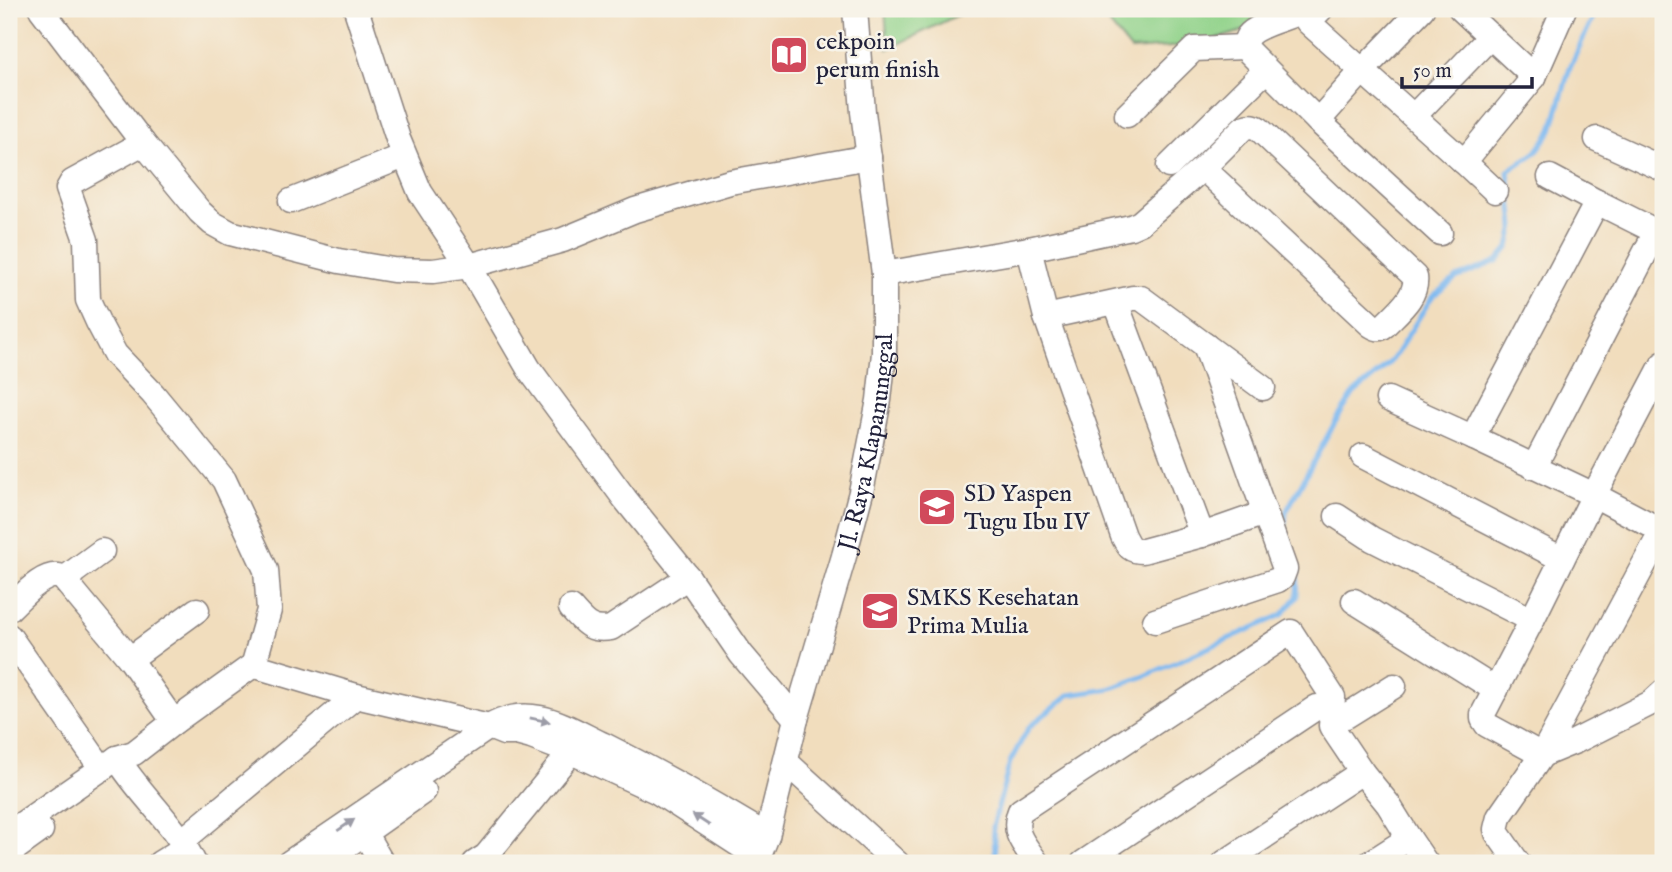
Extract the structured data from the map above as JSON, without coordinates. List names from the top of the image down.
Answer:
{
  "streets": {
    "street": ["Jl. Raya Klapanunggal"]
  },
  "places": {
    "library": ["cekpoin perum finish"],
    "school or university": ["SD Yaspen Tugu Ibu IV", "SMKS Kesehatan Prima Mulia"]
  },
  "scale_bar": "50 m"
}
